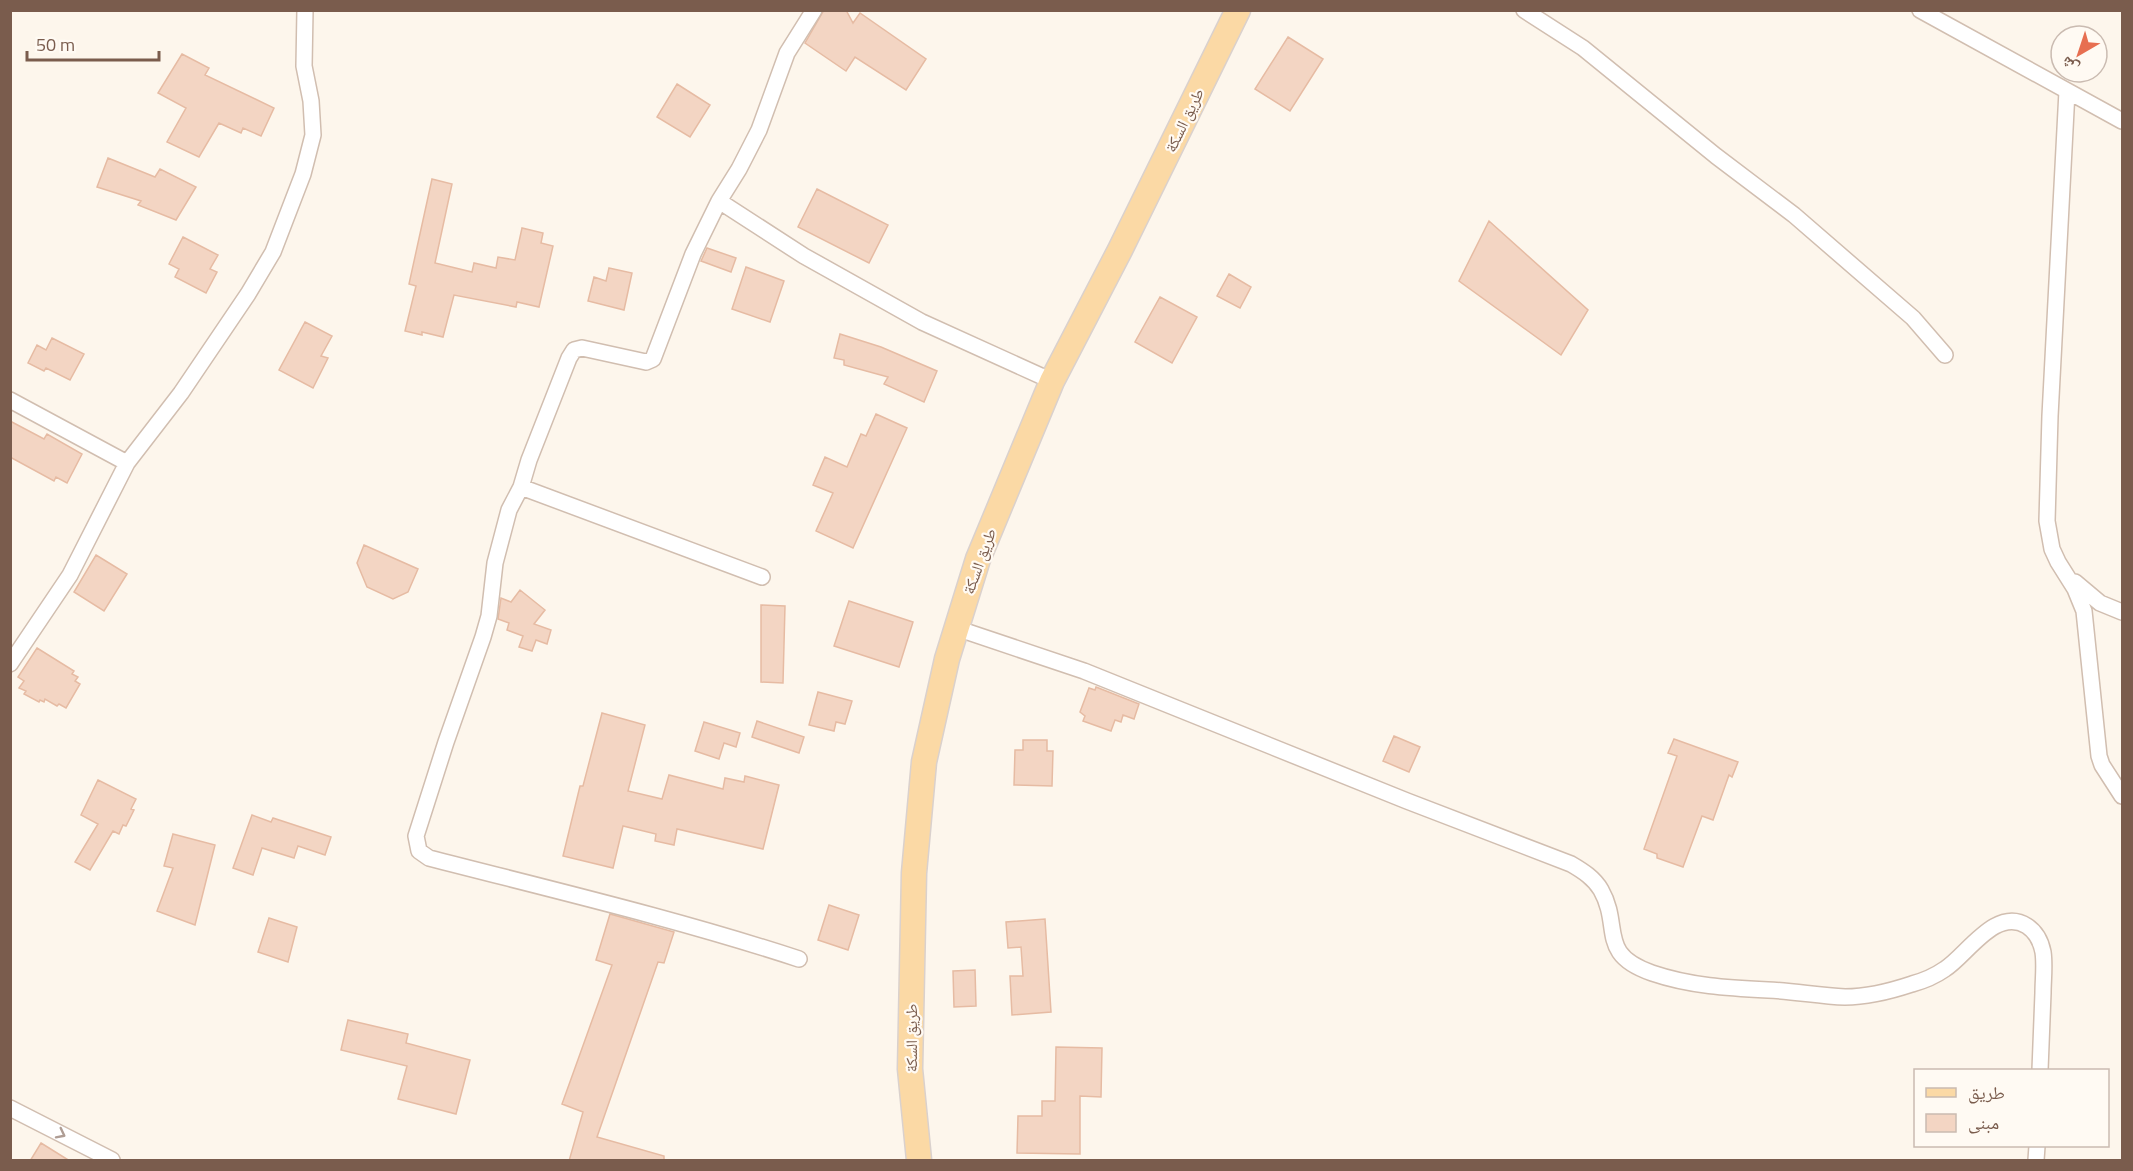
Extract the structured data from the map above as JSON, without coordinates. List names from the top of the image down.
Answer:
{
  "streets": {
    "main road": ["طريق السكة"]
  },
  "legend": ["طريق", "مبنى"],
  "scale_bar": "50 m",
  "north": "bottom left"
}
